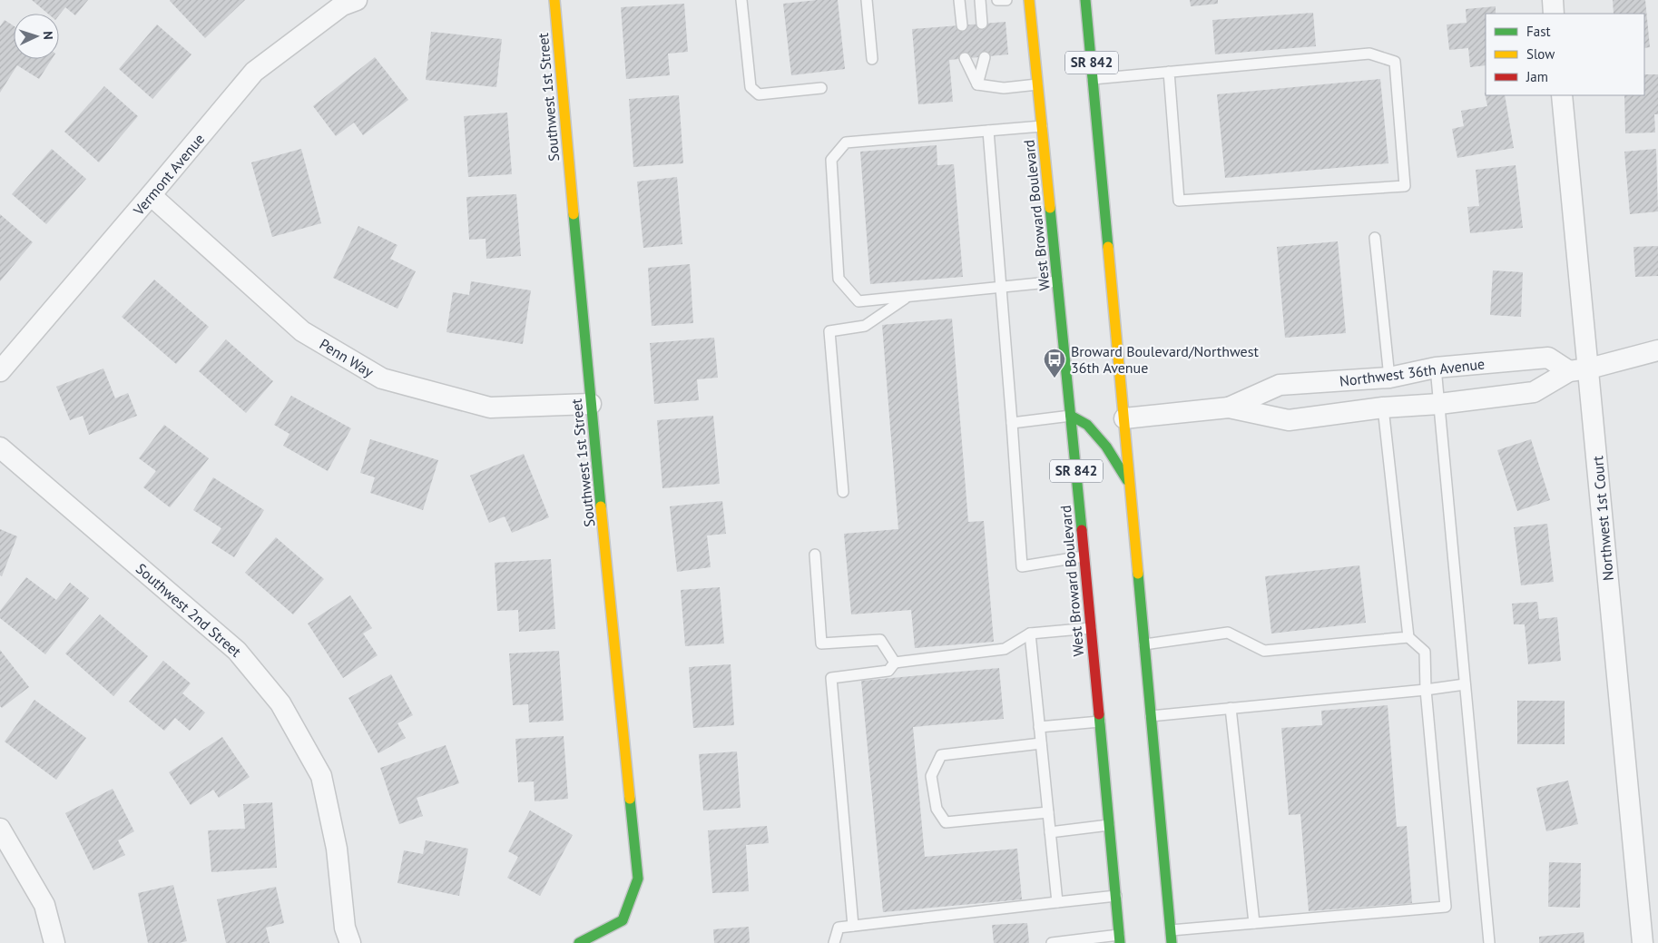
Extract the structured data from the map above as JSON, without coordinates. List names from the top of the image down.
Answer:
{
  "streets": {
    "main road": ["SR 842", "Southwest 1st Street", "West Broward Boulevard"],
    "street": [
      "Vermont Avenue",
      "Penn Way",
      "Northwest 36th Avenue",
      "Northwest 1st Court",
      "Southwest 2nd Street"
    ]
  },
  "crossings": [
    ["SR 842", "Northwest 36th Avenue"],
    ["Southwest 1st Street", "Penn Way"],
    ["Vermont Avenue", "Penn Way"],
    ["Northwest 36th Avenue", "Northwest 1st Court"]
  ],
  "places": {
    "bus stop": ["Broward Boulevard/Northwest 36th Avenue"]
  },
  "legend": ["Fast", "Slow", "Jam"],
  "north": "right"
}
